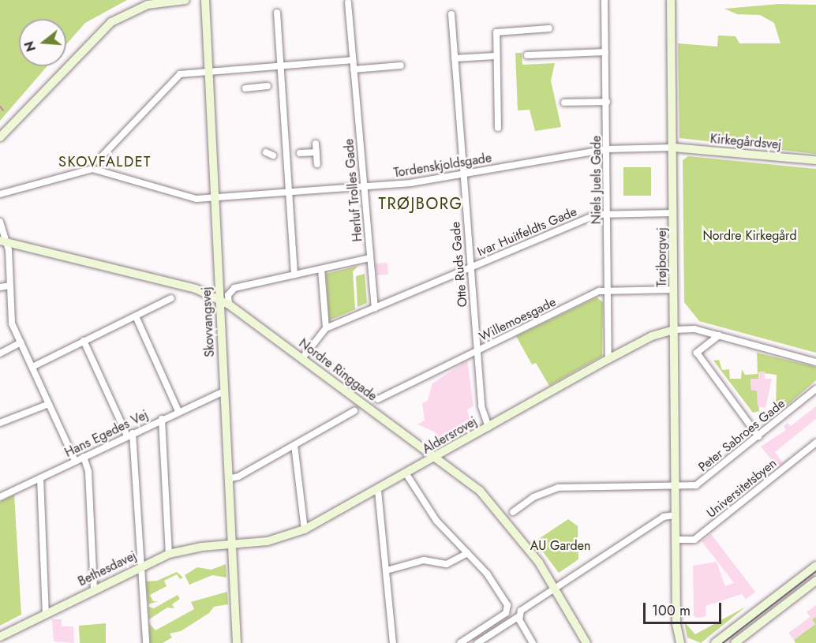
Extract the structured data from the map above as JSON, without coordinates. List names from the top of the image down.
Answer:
{
  "streets": {
    "street": [
      "Kirkegårdsvej",
      "Tordenskjoldsgade",
      "Niels Juels Gade",
      "Herluf Trolles Gade",
      "Ivar Huitfeldts Gade",
      "Trøjborgvej",
      "Otte Ruds Gade",
      "Willemoesgade",
      "Skovvangsvej",
      "Nordre Ringgade",
      "Hans Egedes Vej",
      "Aldersrovej",
      "Peter Sabroes Gade",
      "Universitetsbyen",
      "Bethesdavej"
    ]
  },
  "crossings": [
    ["Kirkegårdsvej", "Tordenskjoldsgade"],
    ["Kirkegårdsvej", "Trøjborgvej"],
    ["Tordenskjoldsgade", "Niels Juels Gade"],
    ["Tordenskjoldsgade", "Herluf Trolles Gade"],
    ["Tordenskjoldsgade", "Trøjborgvej"],
    ["Tordenskjoldsgade", "Otte Ruds Gade"],
    ["Tordenskjoldsgade", "Skovvangsvej"],
    ["Niels Juels Gade", "Ivar Huitfeldts Gade"],
    ["Niels Juels Gade", "Willemoesgade"],
    ["Niels Juels Gade", "Aldersrovej"],
    ["Herluf Trolles Gade", "Ivar Huitfeldts Gade"],
    ["Ivar Huitfeldts Gade", "Trøjborgvej"],
    ["Ivar Huitfeldts Gade", "Otte Ruds Gade"],
    ["Ivar Huitfeldts Gade", "Nordre Ringgade"],
    ["Trøjborgvej", "Willemoesgade"],
    ["Trøjborgvej", "Aldersrovej"],
    ["Trøjborgvej", "Peter Sabroes Gade"],
    ["Trøjborgvej", "Universitetsbyen"],
    ["Otte Ruds Gade", "Willemoesgade"],
    ["Otte Ruds Gade", "Aldersrovej"],
    ["Skovvangsvej", "Nordre Ringgade"],
    ["Skovvangsvej", "Hans Egedes Vej"],
    ["Skovvangsvej", "Aldersrovej"],
    ["Skovvangsvej", "Bethesdavej"],
    ["Nordre Ringgade", "Aldersrovej"],
    ["Aldersrovej", "Bethesdavej"]
  ],
  "districts": ["SKOVFALDET", "TRØJBORG"],
  "parks": ["Nordre Kirkegård", "AU Garden"],
  "scale_bar": "100 m",
  "north": "left"
}
